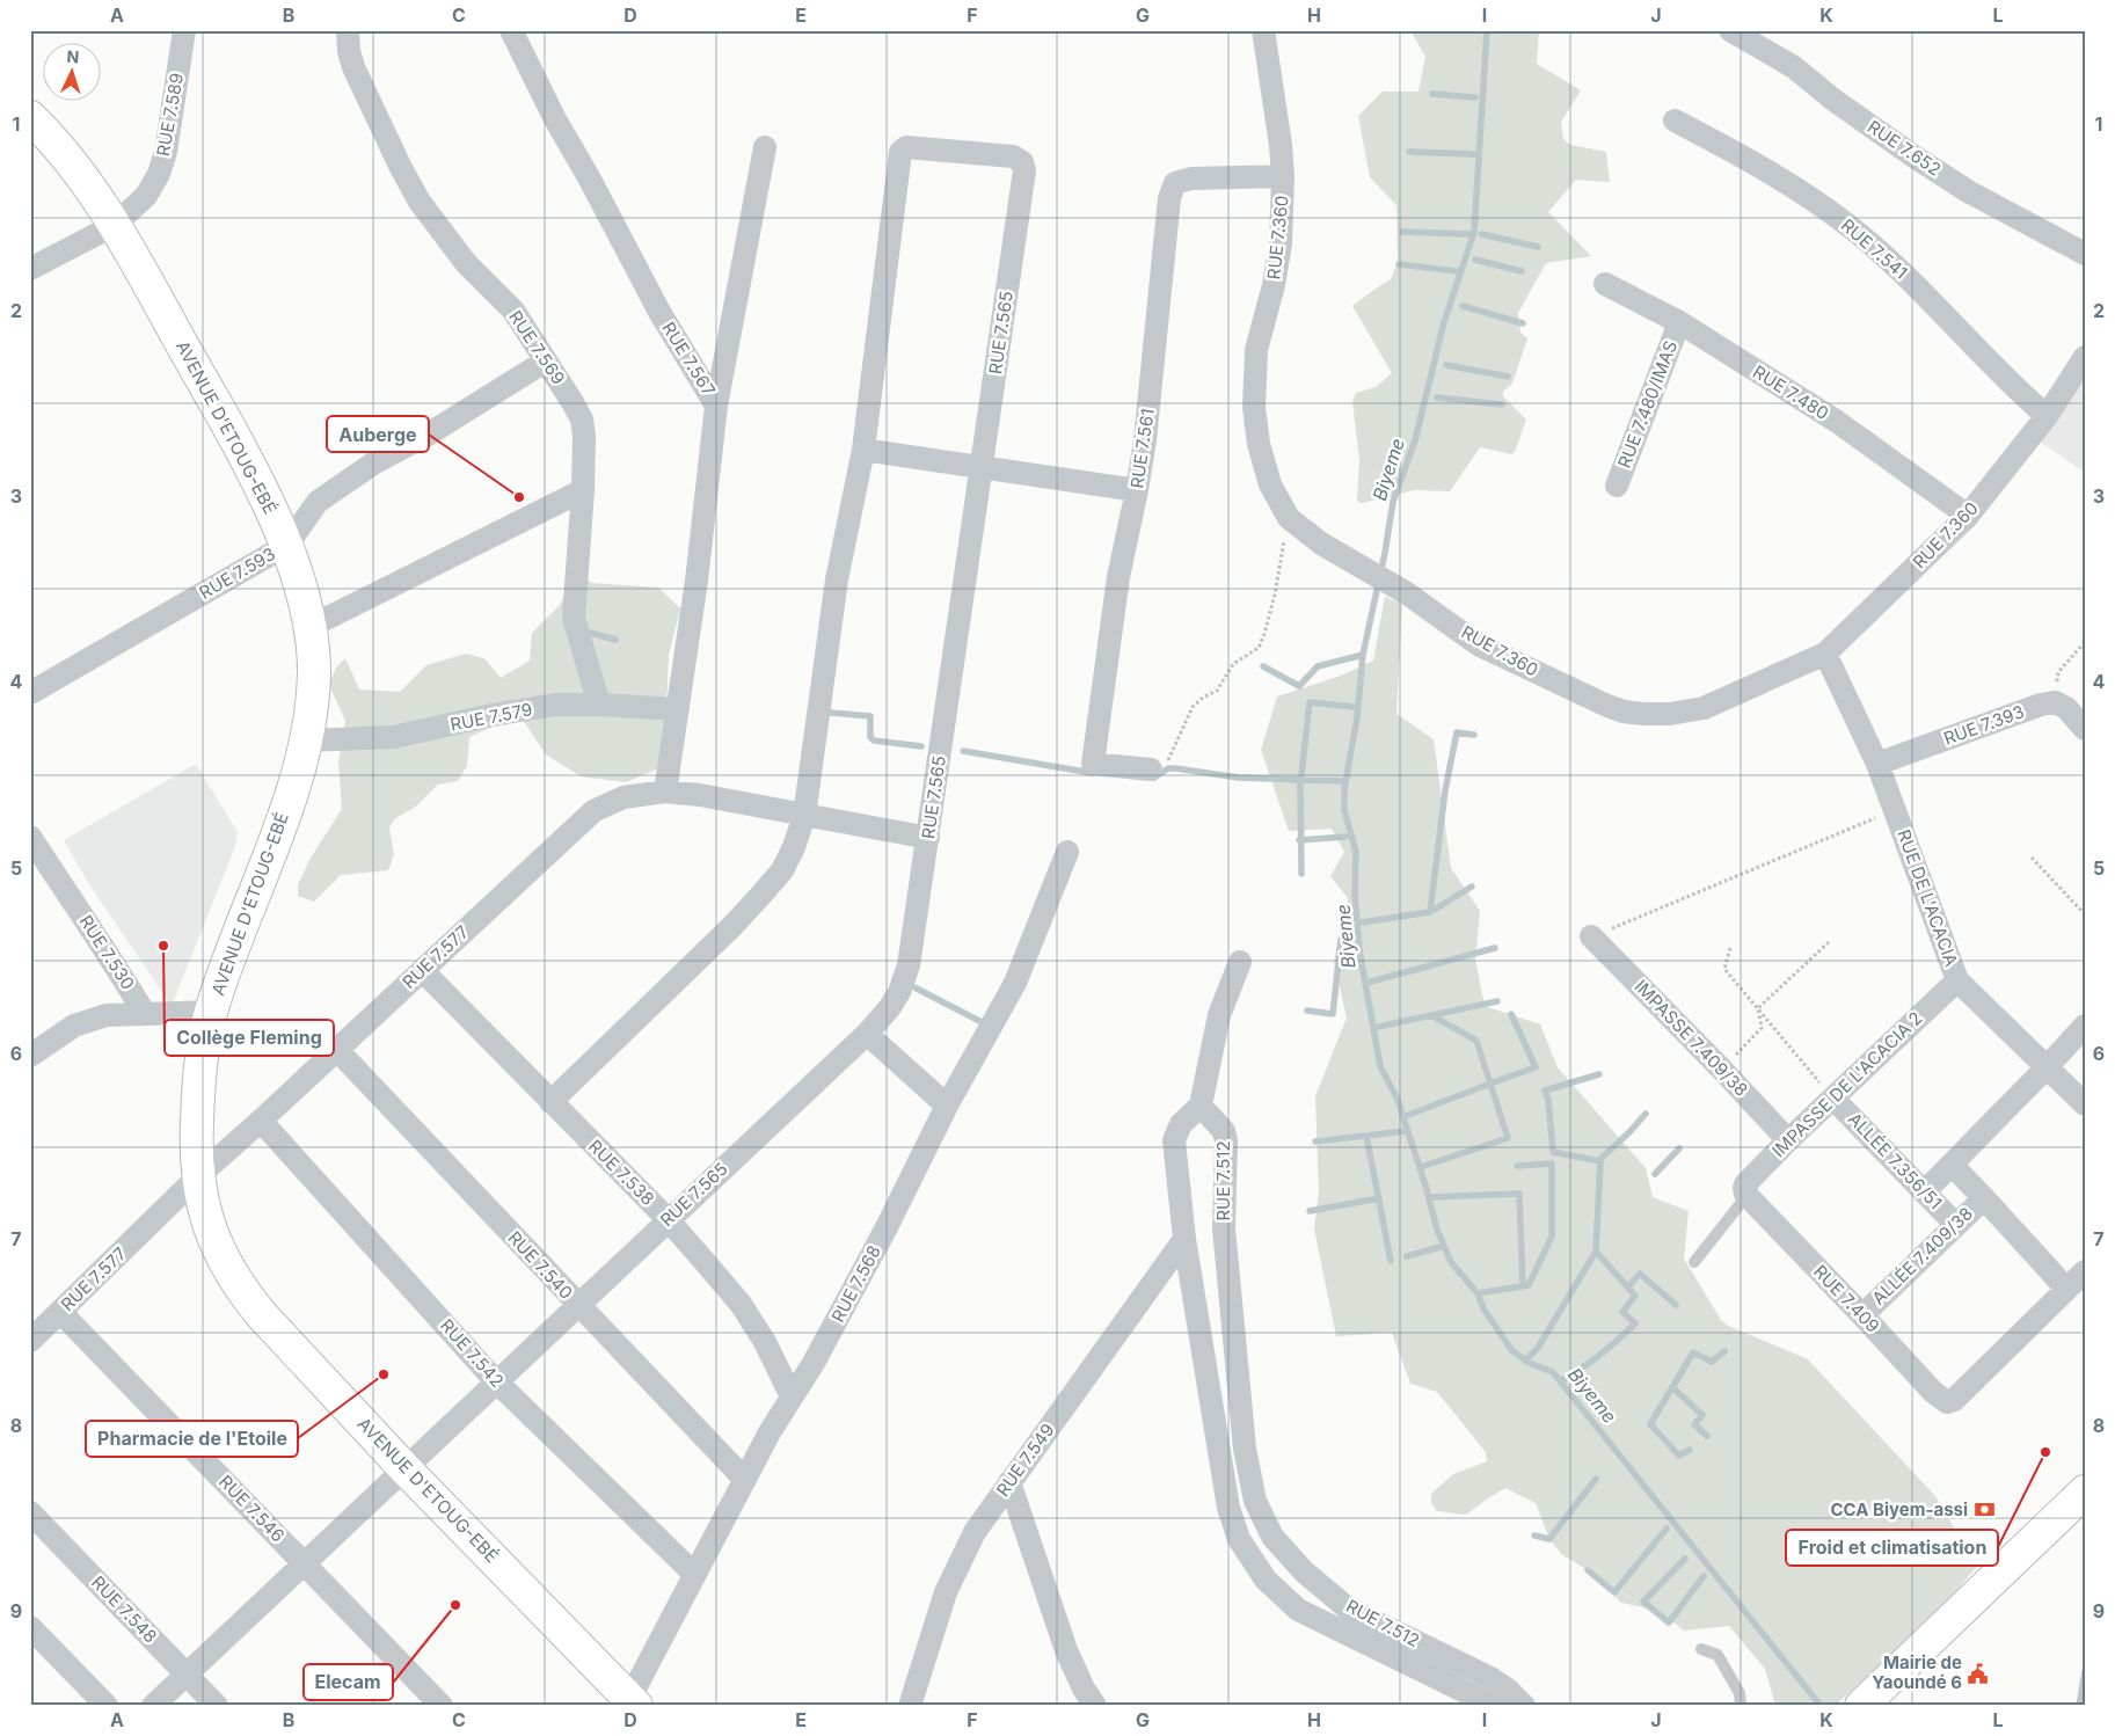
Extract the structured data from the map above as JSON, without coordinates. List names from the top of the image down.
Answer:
{
  "streets": {
    "main road": ["AVENUE D'ETOUG-EBÉ"],
    "street": [
      "RUE 7.589",
      "RUE 7.652",
      "RUE 7.360",
      "RUE 7.541",
      "RUE 7.565",
      "RUE 7.569",
      "RUE 7.567",
      "RUE 7.480",
      "RUE 7.480/IMAS",
      "RUE 7.561",
      "RUE 7.593",
      "RUE 7.579",
      "RUE 7.393",
      "RUE DE L'ACACIA",
      "RUE 7.530",
      "RUE 7.577",
      "IMPASSE 7.409/38",
      "IMPASSE DE L'ACACIA 2",
      "ALLÉE 7.356/51",
      "RUE 7.538",
      "RUE 7.512",
      "ALLÉE 7.409/38",
      "RUE 7.540",
      "RUE 7.568",
      "RUE 7.409",
      "RUE 7.542",
      "RUE 7.549",
      "RUE 7.546",
      "RUE 7.548"
    ]
  },
  "crossings": [
    ["RUE 7.589", "AVENUE D'ETOUG-EBÉ"],
    ["RUE 7.360", "RUE 7.541"],
    ["RUE 7.360", "RUE 7.480"],
    ["RUE 7.360", "RUE 7.561"],
    ["RUE 7.360", "RUE DE L'ACACIA"],
    ["RUE 7.565", "AVENUE D'ETOUG-EBÉ"],
    ["RUE 7.565", "RUE 7.577"],
    ["RUE 7.565", "RUE 7.538"],
    ["RUE 7.565", "RUE 7.540"],
    ["RUE 7.565", "RUE 7.542"],
    ["RUE 7.565", "RUE 7.546"],
    ["RUE 7.565", "RUE 7.548"],
    ["RUE 7.569", "RUE 7.593"],
    ["RUE 7.569", "RUE 7.579"],
    ["RUE 7.567", "RUE 7.579"],
    ["RUE 7.567", "RUE 7.577"],
    ["RUE 7.480", "RUE 7.480/IMAS"],
    ["AVENUE D'ETOUG-EBÉ", "RUE 7.593"],
    ["AVENUE D'ETOUG-EBÉ", "RUE 7.579"],
    ["AVENUE D'ETOUG-EBÉ", "RUE 7.577"],
    ["AVENUE D'ETOUG-EBÉ", "RUE 7.568"],
    ["RUE 7.393", "RUE DE L'ACACIA"],
    ["RUE DE L'ACACIA", "IMPASSE DE L'ACACIA 2"],
    ["RUE 7.577", "RUE 7.538"],
    ["RUE 7.577", "RUE 7.540"],
    ["RUE 7.577", "RUE 7.542"],
    ["RUE 7.577", "RUE 7.546"],
    ["IMPASSE 7.409/38", "IMPASSE DE L'ACACIA 2"],
    ["IMPASSE DE L'ACACIA 2", "ALLÉE 7.356/51"],
    ["IMPASSE DE L'ACACIA 2", "RUE 7.409"],
    ["ALLÉE 7.356/51", "ALLÉE 7.409/38"],
    ["RUE 7.538", "RUE 7.568"],
    ["RUE 7.512", "RUE 7.549"],
    ["ALLÉE 7.409/38", "RUE 7.409"],
    ["RUE 7.540", "RUE 7.568"],
    ["RUE 7.568", "RUE 7.542"]
  ],
  "water": ["Biyeme"],
  "places": {
    "other": [
      "Auberge",
      "Collège Fleming",
      "Pharmacie de l'Etoile",
      "Froid et climatisation",
      "Elecam"
    ],
    "bank": ["CCA Biyem-assi"],
    "public building": ["Mairie de Yaoundé 6"]
  },
  "north": "top",
  "grid": {
    "columns": [
      "A",
      "B",
      "C",
      "D",
      "E",
      "F",
      "G",
      "H",
      "I",
      "J",
      "K",
      "L"
    ],
    "rows": [
      "1",
      "2",
      "3",
      "4",
      "5",
      "6",
      "7",
      "8",
      "9"
    ]
  }
}
